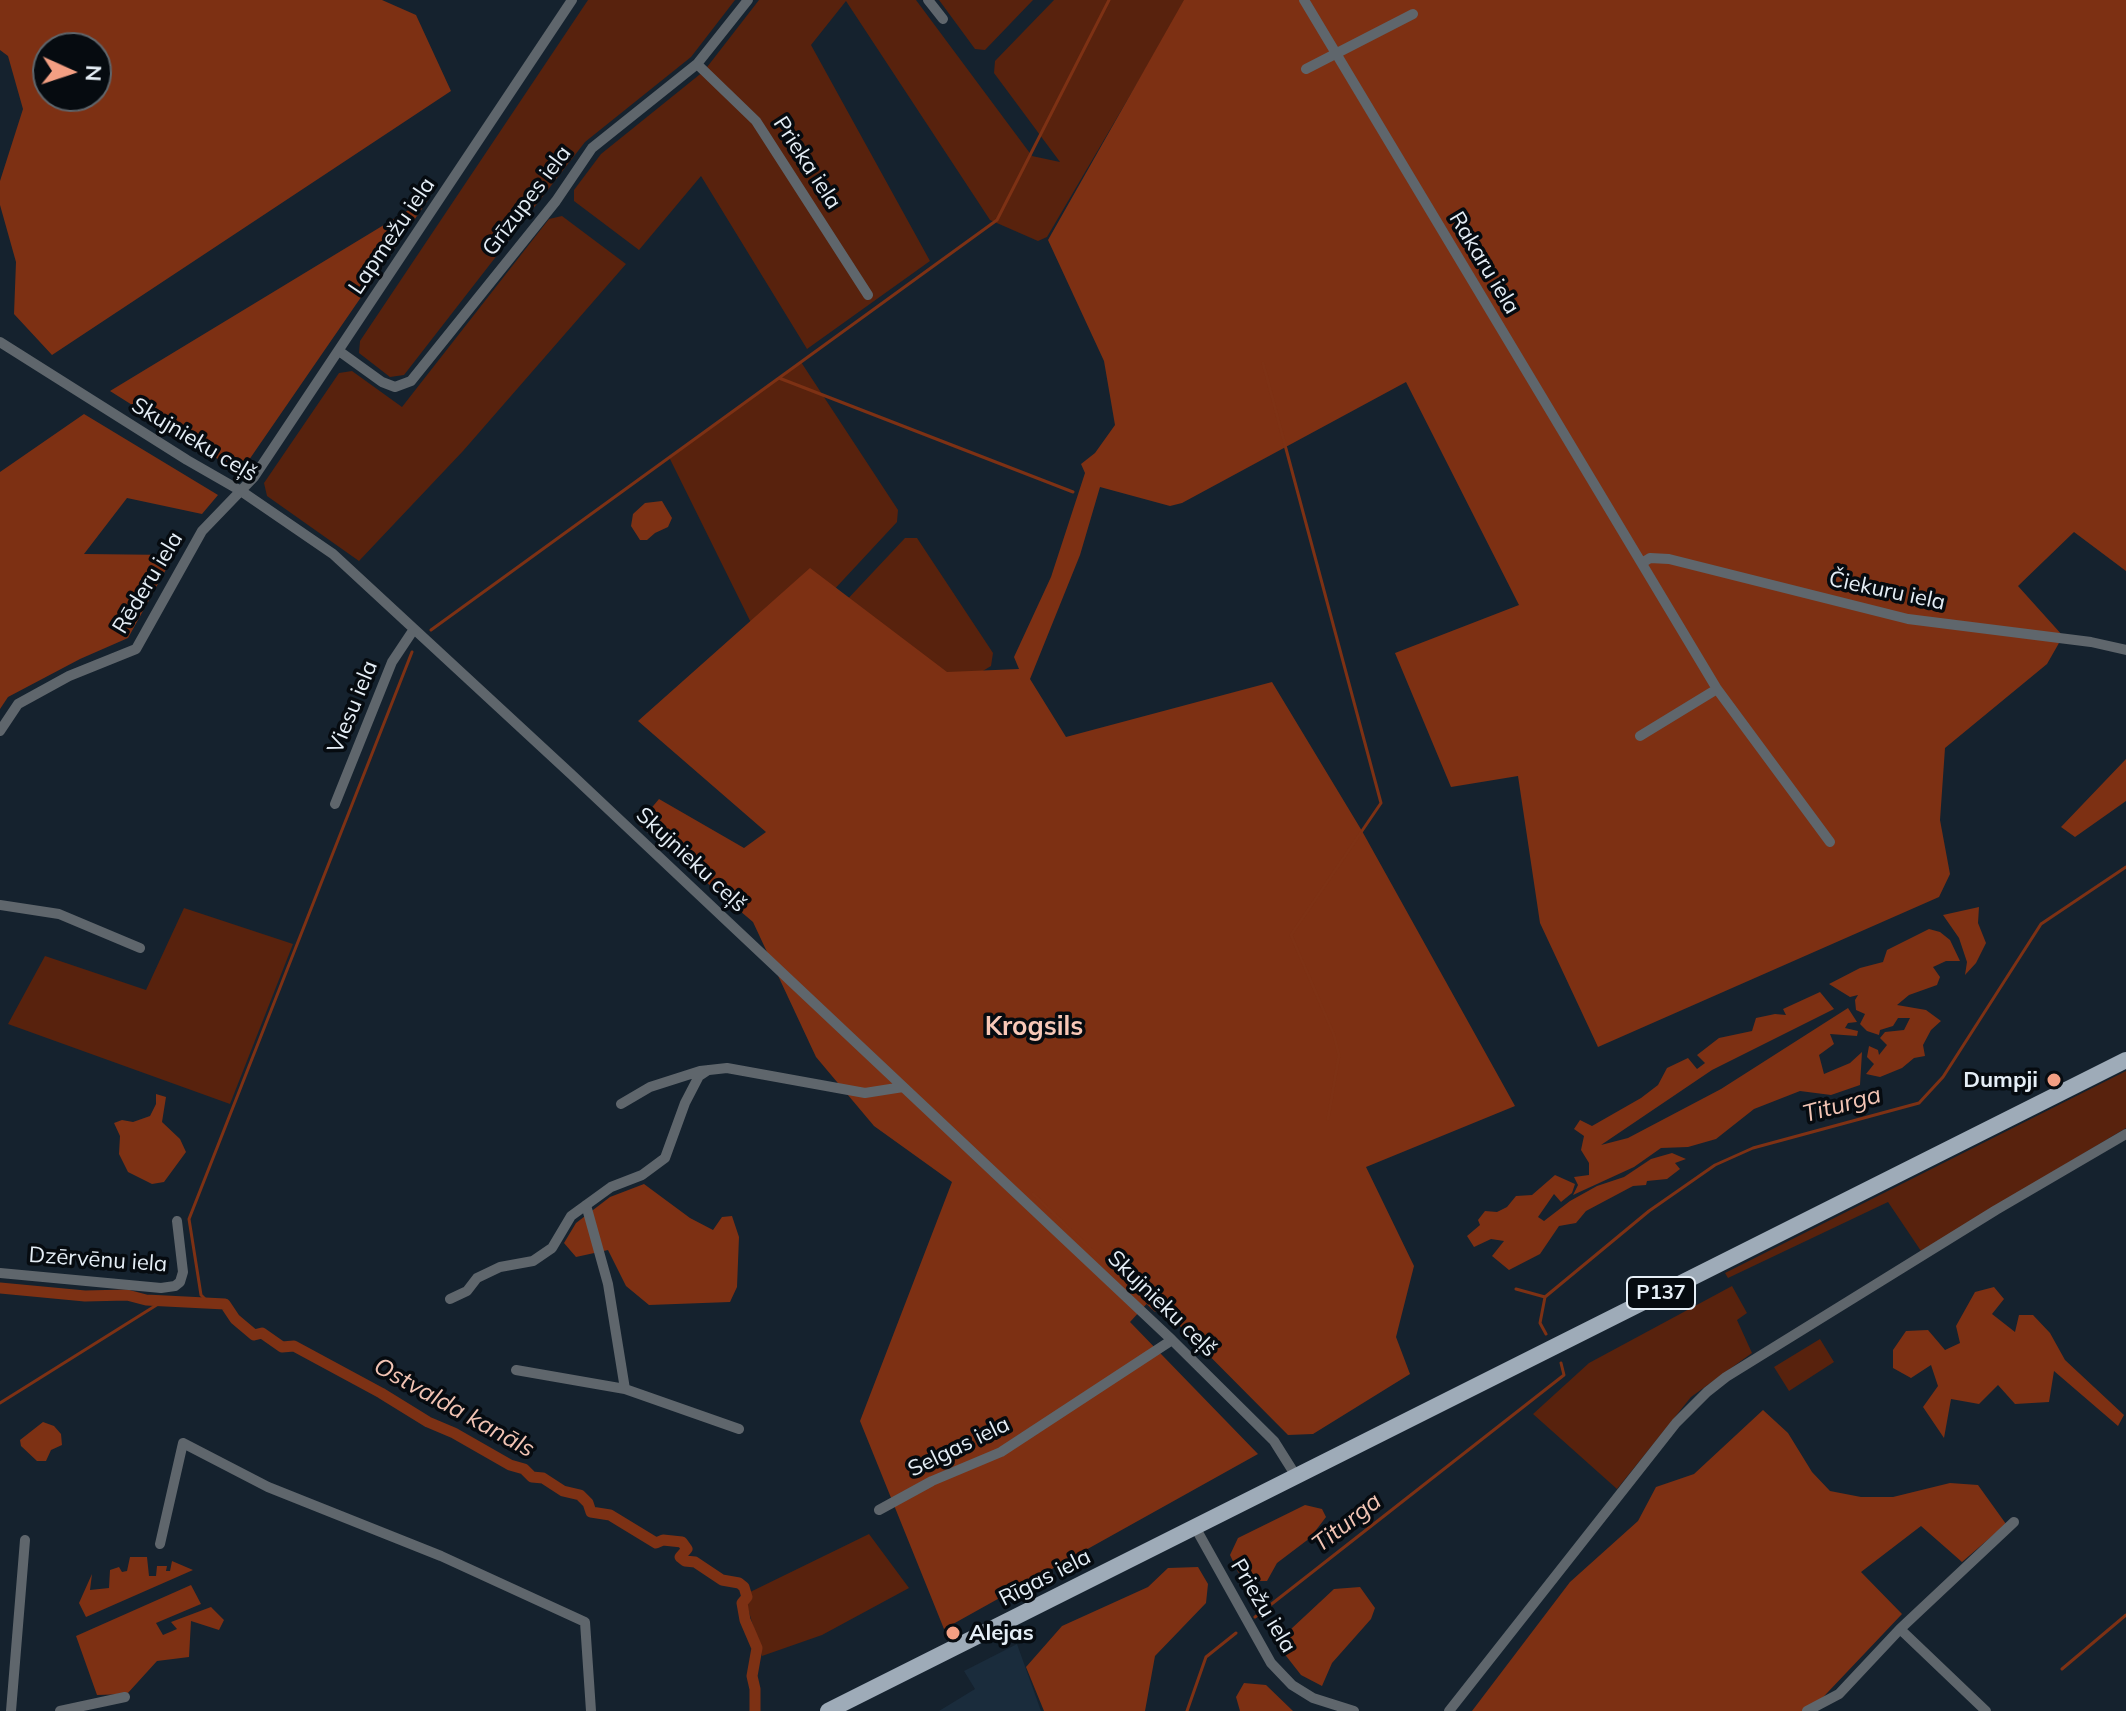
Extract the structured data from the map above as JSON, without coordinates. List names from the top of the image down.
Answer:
{
  "streets": {
    "main road": ["P137", "Rīgas iela"],
    "street": [
      "Prieka iela",
      "Grīzupes iela",
      "Lapmežu iela",
      "Rakaru iela",
      "Skujnieku ceļš",
      "Rēderu iela",
      "Čiekuru iela",
      "Viesu iela",
      "Dzērvēnu iela",
      "Selgas iela",
      "Priežu iela"
    ]
  },
  "crossings": [
    ["Prieka iela", "Grīzupes iela"],
    ["Grīzupes iela", "Lapmežu iela"],
    ["Lapmežu iela", "Skujnieku ceļš"],
    ["Lapmežu iela", "Rēderu iela"],
    ["Rakaru iela", "Čiekuru iela"],
    ["Skujnieku ceļš", "Rēderu iela"],
    ["Skujnieku ceļš", "Viesu iela"],
    ["Skujnieku ceļš", "P137"],
    ["Skujnieku ceļš", "Selgas iela"],
    ["P137", "Rīgas iela"],
    ["P137", "Priežu iela"],
    ["Rīgas iela", "Priežu iela"]
  ],
  "districts": ["Krogsils"],
  "water": ["Titurga", "Ostvalda kanāls"],
  "places": ["Dumpji", "Alejas"],
  "north": "right"
}
